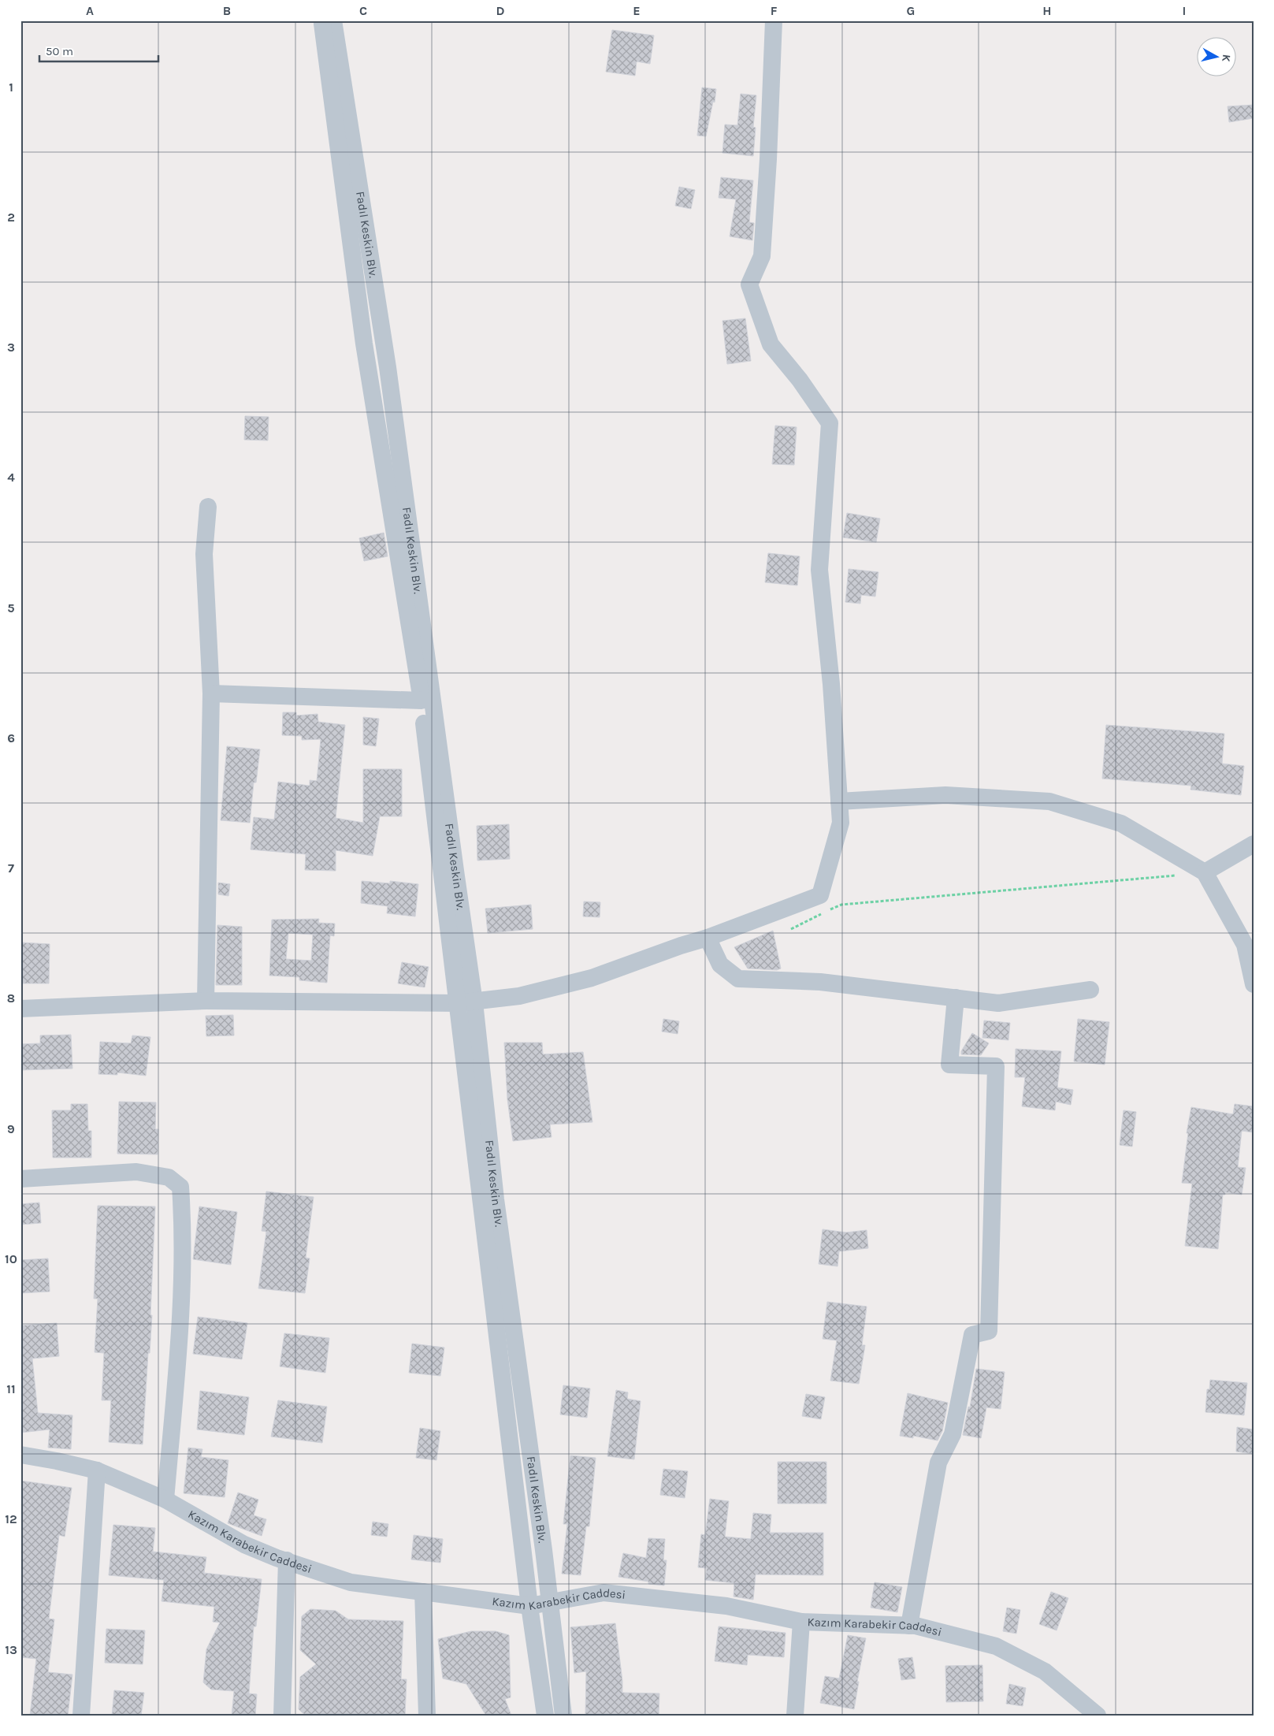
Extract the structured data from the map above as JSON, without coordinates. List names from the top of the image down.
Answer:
{
  "streets": {
    "street": ["Fadıl Keskin Blv.", "Kazım Karabekir Caddesi"]
  },
  "crossings": [
    ["Fadıl Keskin Blv.", "Kazım Karabekir Caddesi"]
  ],
  "scale_bar": "50 m",
  "north": "right",
  "grid": {
    "columns": [
      "A",
      "B",
      "C",
      "D",
      "E",
      "F",
      "G",
      "H",
      "I"
    ],
    "rows": [
      "1",
      "2",
      "3",
      "4",
      "5",
      "6",
      "7",
      "8",
      "9",
      "10",
      "11",
      "12",
      "13"
    ]
  }
}
